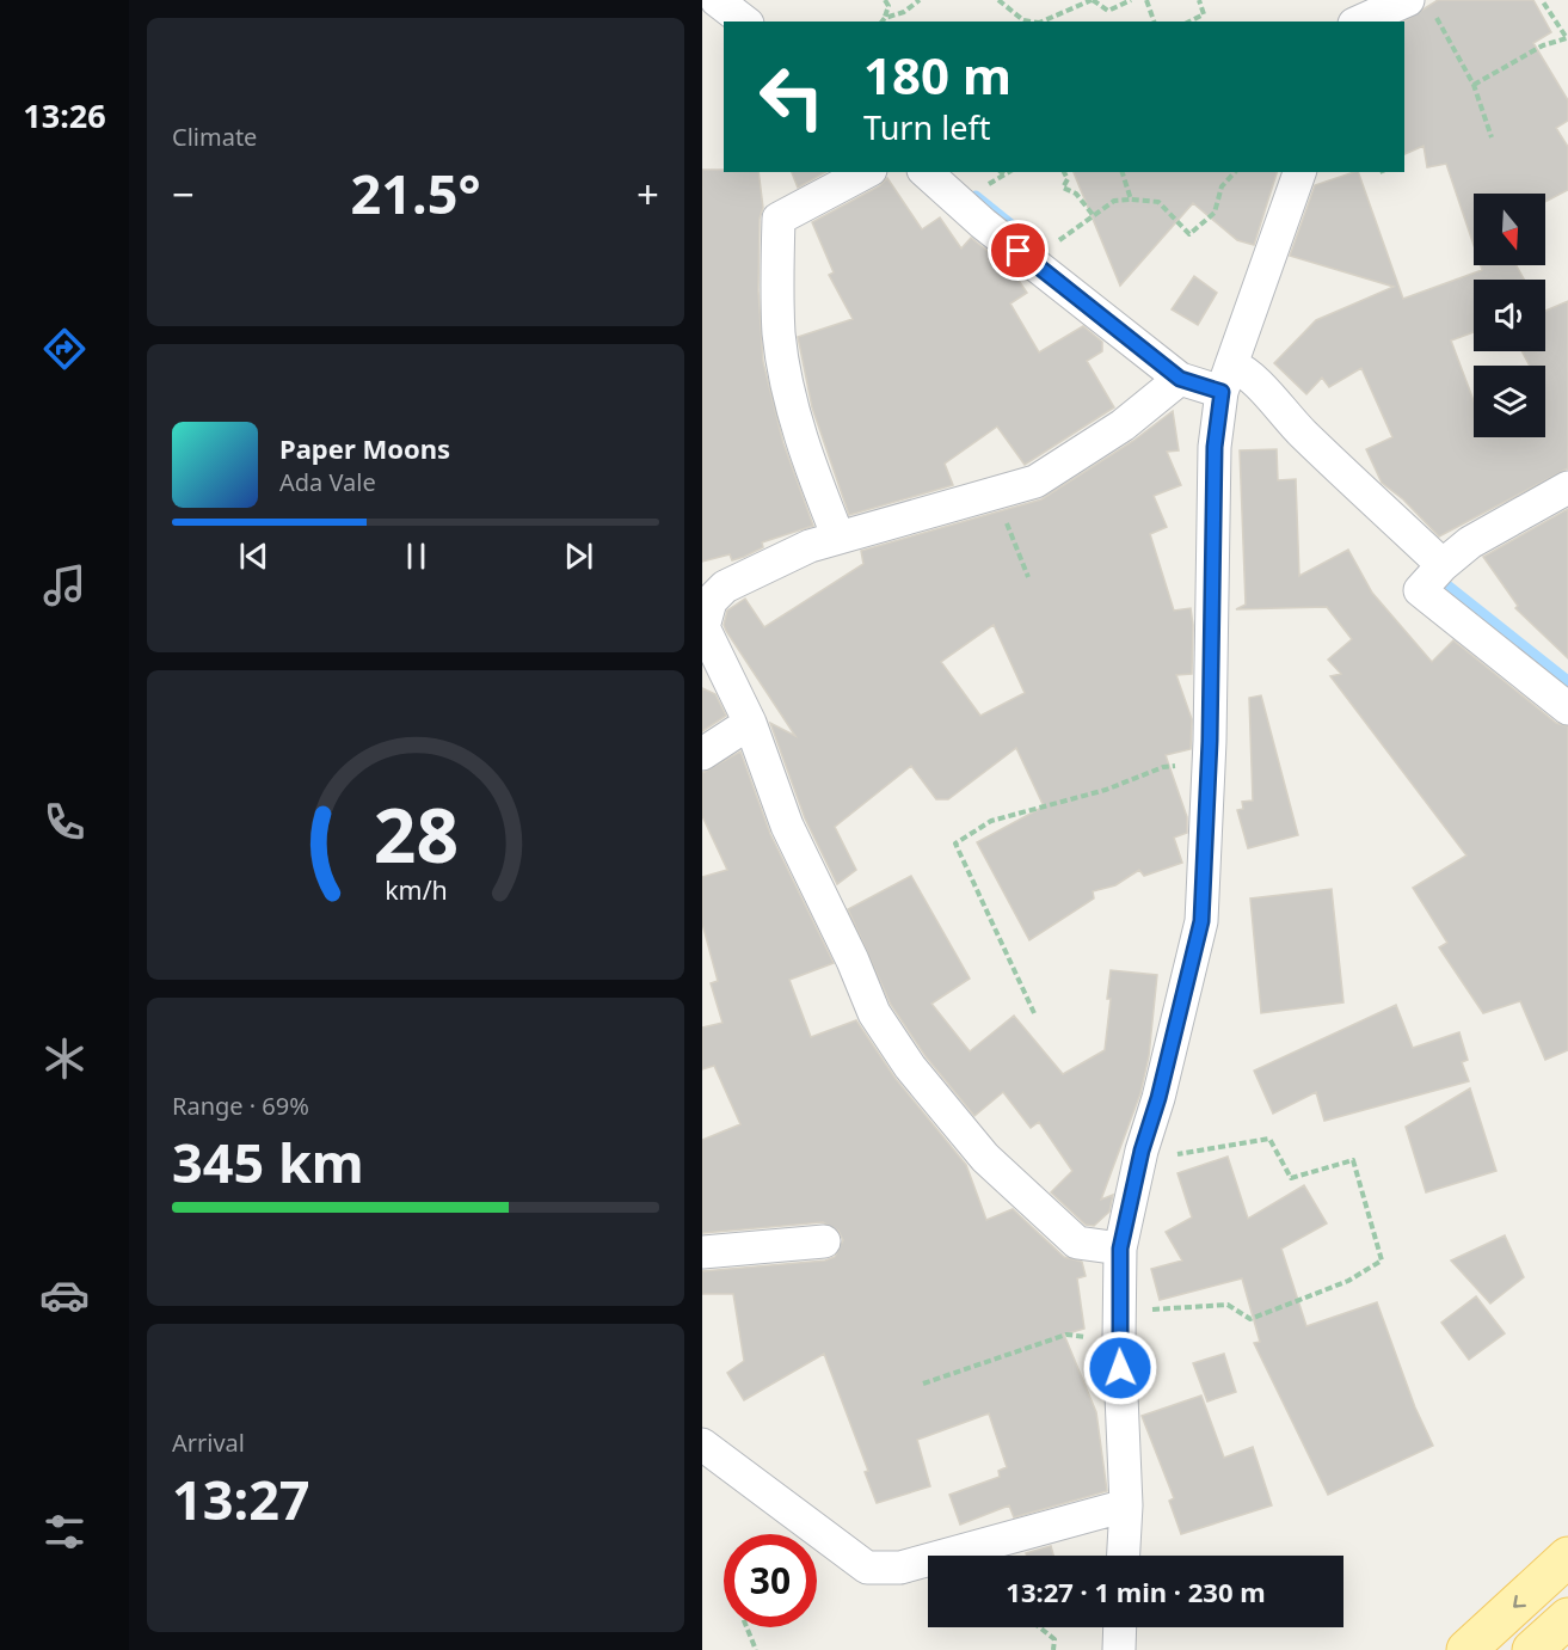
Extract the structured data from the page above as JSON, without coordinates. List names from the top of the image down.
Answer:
{
  "north": "bottom",
  "page": {
    "tabs": "13:26",
    "tile": [
      "Climate",
      ["Range · 69%", "345 km"],
      ["Arrival", "13:27"]
    ],
    "turn": ["180 m", "Turn left"],
    "heat": ["−", "21.5°", "+"],
    "song": ["Paper Moons", "Ada Vale"],
    "limit": "30",
    "trip": "13:27 · 1 min · 230 m",
    "gauge": ["28", "km/h"]
  }
}
